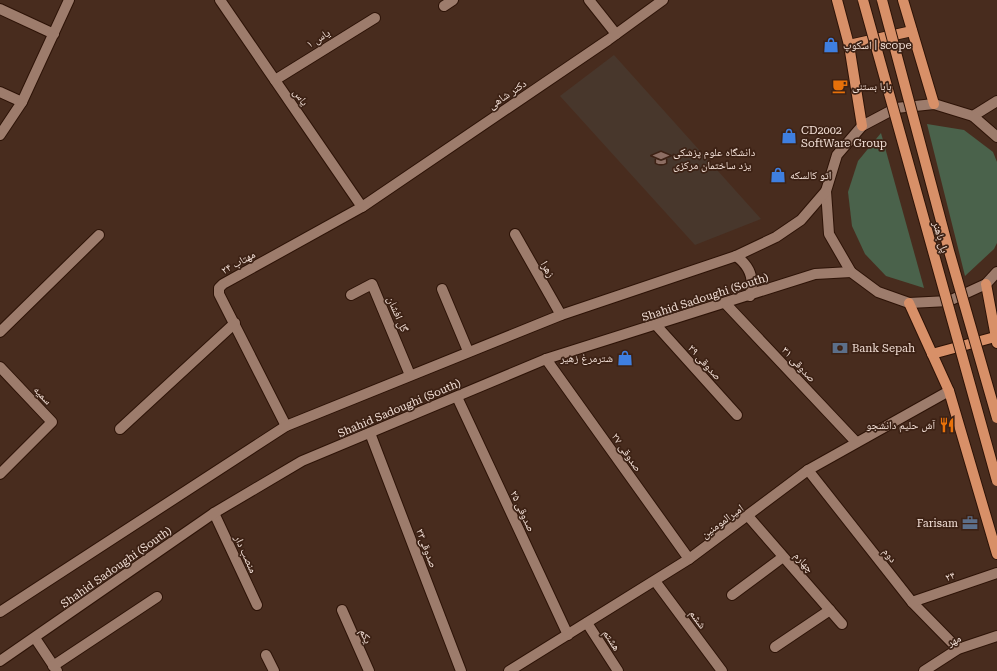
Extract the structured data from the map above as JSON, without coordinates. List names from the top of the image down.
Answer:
{
  "streets": {
    "main road": ["پل باهنر"],
    "street": [
      "یاس ۱",
      "دکتر شاهی",
      "یاس",
      "مهتاب ۲۴",
      "زهرا",
      "Shahid Sadoughi (South)",
      "گل افشان",
      "صدوقی ۲۹",
      "صدوقی ۳۱",
      "سمیه",
      "صدوقی ۲۷",
      "صدوقی ۲۵",
      "امیرالمومنین",
      "صدوقی۲۳",
      "منصب دار",
      "دوم",
      "چهارم",
      "۲۴",
      "ششم",
      "یکم",
      "هشتم",
      "مهر"
    ]
  },
  "crossings": [
    ["یاس ۱", "یاس"],
    ["دکتر شاهی", "یاس"],
    ["دکتر شاهی", "مهتاب ۲۴"],
    ["یاس", "مهتاب ۲۴"],
    ["Shahid Sadoughi (South)", "صدوقی ۲۹"],
    ["Shahid Sadoughi (South)", "صدوقی ۳۱"],
    ["Shahid Sadoughi (South)", "صدوقی ۲۷"],
    ["Shahid Sadoughi (South)", "صدوقی ۲۵"],
    ["Shahid Sadoughi (South)", "صدوقی۲۳"],
    ["Shahid Sadoughi (South)", "منصب دار"],
    ["صدوقی ۳۱", "امیرالمومنین"],
    ["صدوقی ۲۷", "امیرالمومنین"],
    ["صدوقی ۲۵", "امیرالمومنین"],
    ["امیرالمومنین", "دوم"],
    ["امیرالمومنین", "چهارم"],
    ["امیرالمومنین", "ششم"],
    ["امیرالمومنین", "هشتم"],
    ["دوم", "۲۴"],
    ["دوم", "مهر"]
  ],
  "places": {
    "shop": [
      "اسکوپ | scope",
      "CD2002 SoftWare Group",
      "اتو کالسکه",
      "شترمرغ زهیر"
    ],
    "cafe": ["بابا بستنی"],
    "school or university": ["دانشگاه علوم پزشکی یزد ساختمان مرکزی"],
    "bank": ["Bank Sepah"],
    "restaurant": ["آش حلیم دانشجو"],
    "office": ["Farisam"]
  }
}
